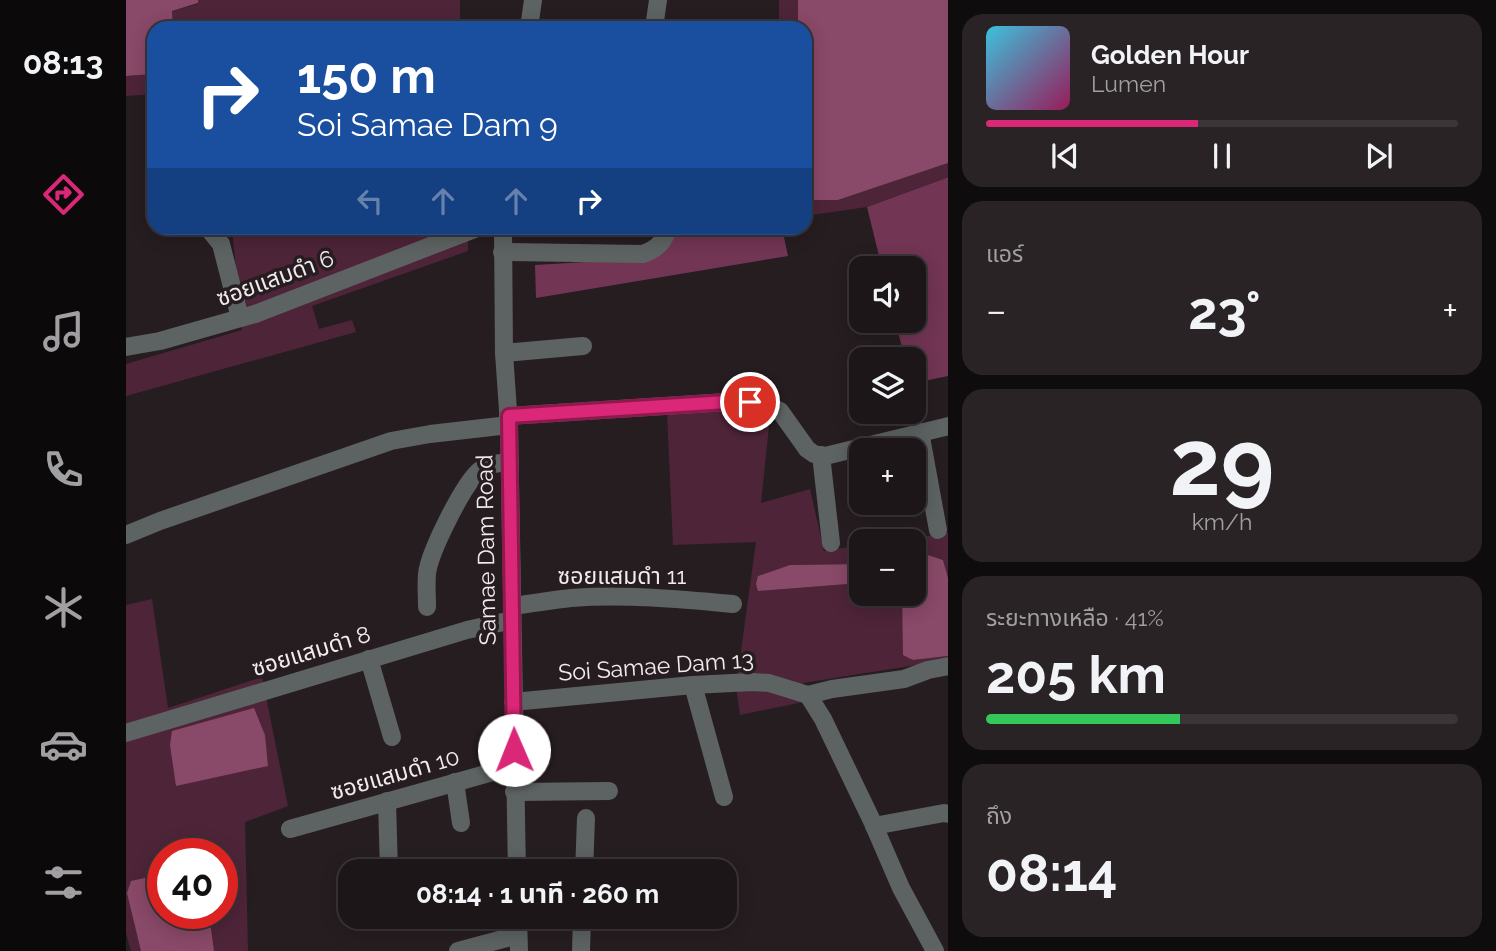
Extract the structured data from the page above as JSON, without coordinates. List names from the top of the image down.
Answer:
{
  "streets": {
    "street": [
      "ซอยแสมดำ 6",
      "Samae Dam Road",
      "ซอยแสมดำ 11",
      "ซอยแสมดำ 8",
      "Soi Samae Dam 13",
      "ซอยแสมดำ 10"
    ]
  },
  "crossings": [
    ["Samae Dam Road", "ซอยแสมดำ 11"],
    ["Samae Dam Road", "ซอยแสมดำ 8"],
    ["Samae Dam Road", "Soi Samae Dam 13"],
    ["Samae Dam Road", "ซอยแสมดำ 10"],
    ["ซอยแสมดำ 11", "ซอยแสมดำ 8"]
  ],
  "page": {
    "tabs": "08:13",
    "turn": ["150 m", "Soi Samae Dam 9"],
    "song": ["Golden Hour", "Lumen"],
    "tile": [
      "แอร์",
      ["29", "km/h"],
      ["ระยะทางเหลือ · 41%", "205 km"],
      ["ถึง", "08:14"]
    ],
    "map_buttons": ["+", "−"],
    "heat": ["−", "23°", "+"],
    "limit": "40",
    "trip": "08:14 · 1 นาที · 260 m"
  }
}
